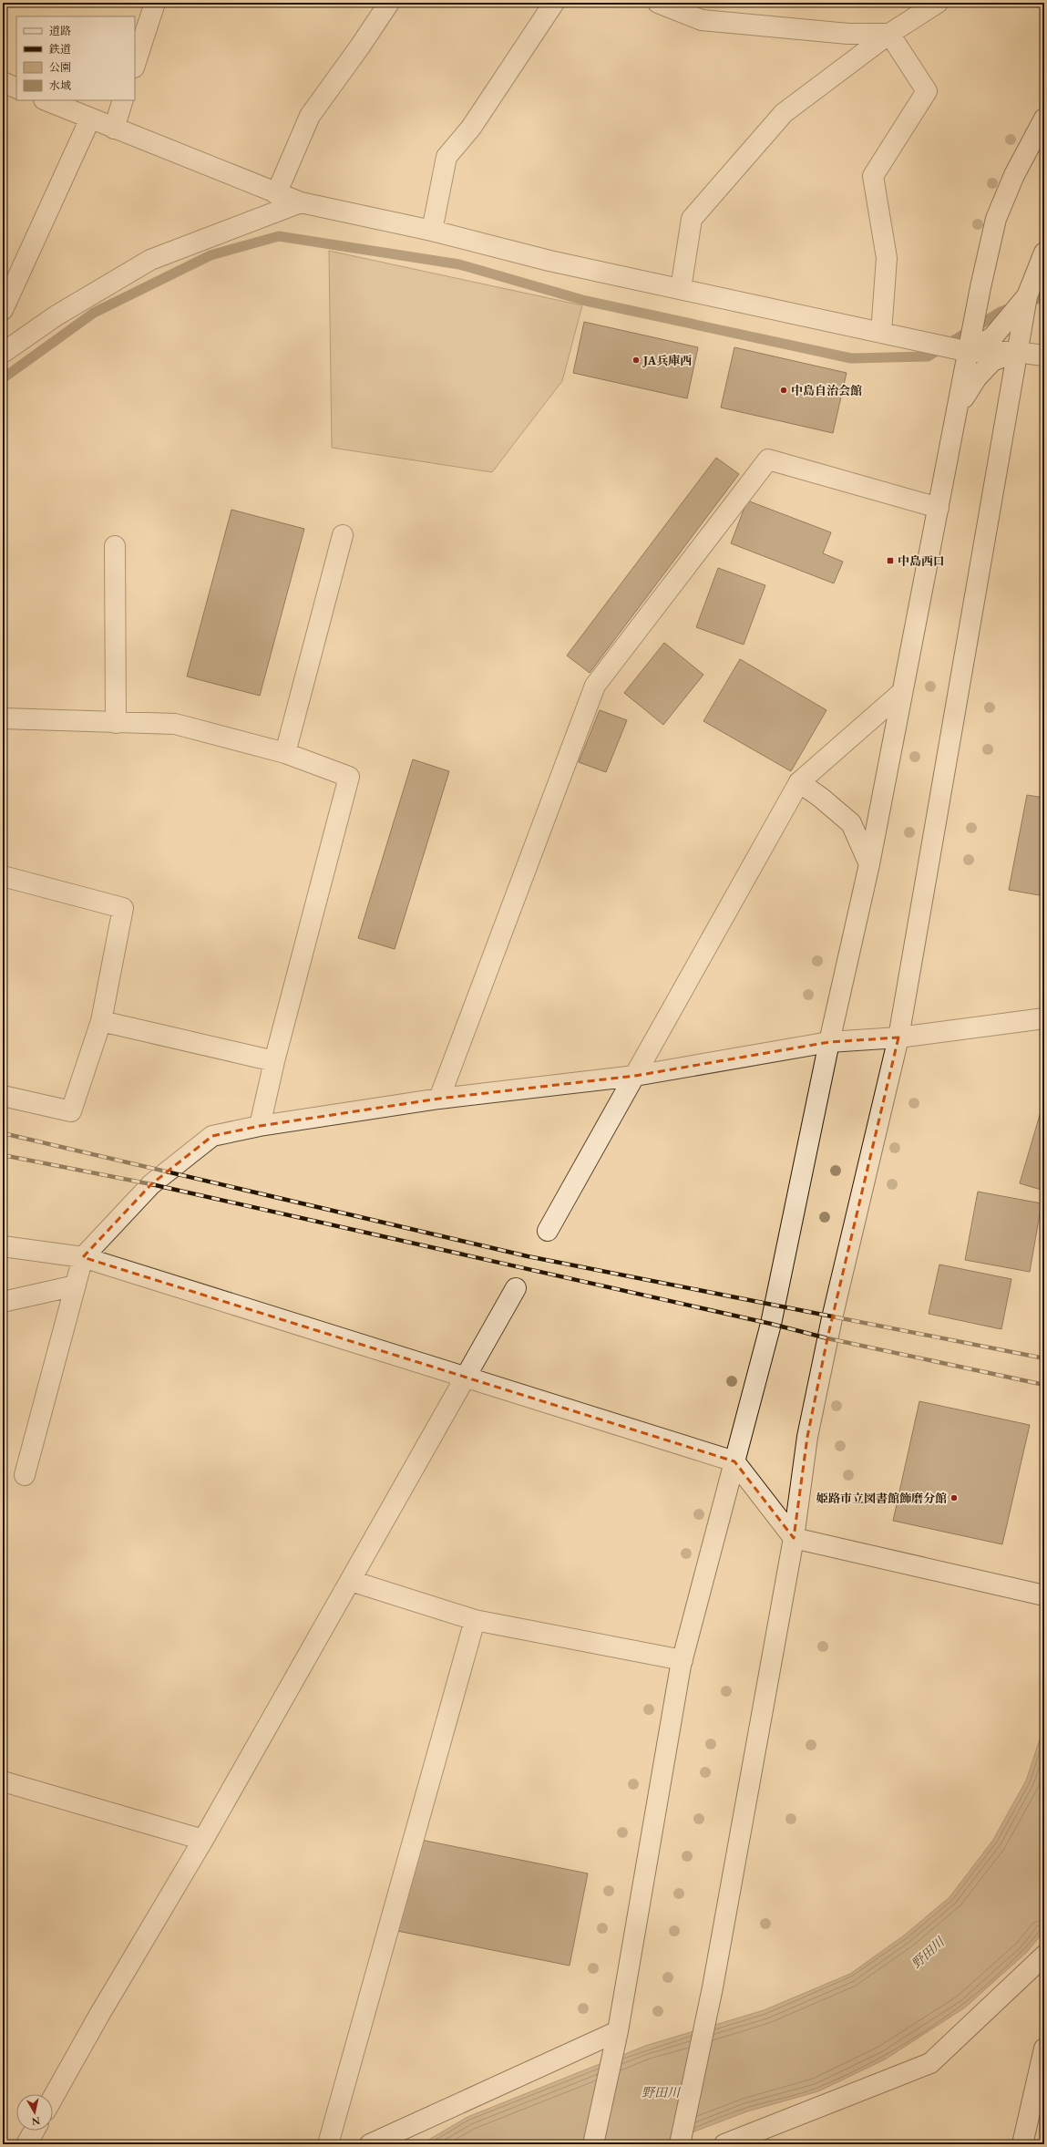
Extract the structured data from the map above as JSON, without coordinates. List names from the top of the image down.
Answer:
{
  "water": ["野田川"],
  "places": {
    "other": ["JA兵庫西", "中島自治会館", "姫路市立図書館飾磨分館"],
    "transit": ["中島西口"]
  },
  "legend": [
    "道路",
    "鉄道",
    "公園",
    "水域"
  ],
  "north": "bottom"
}
